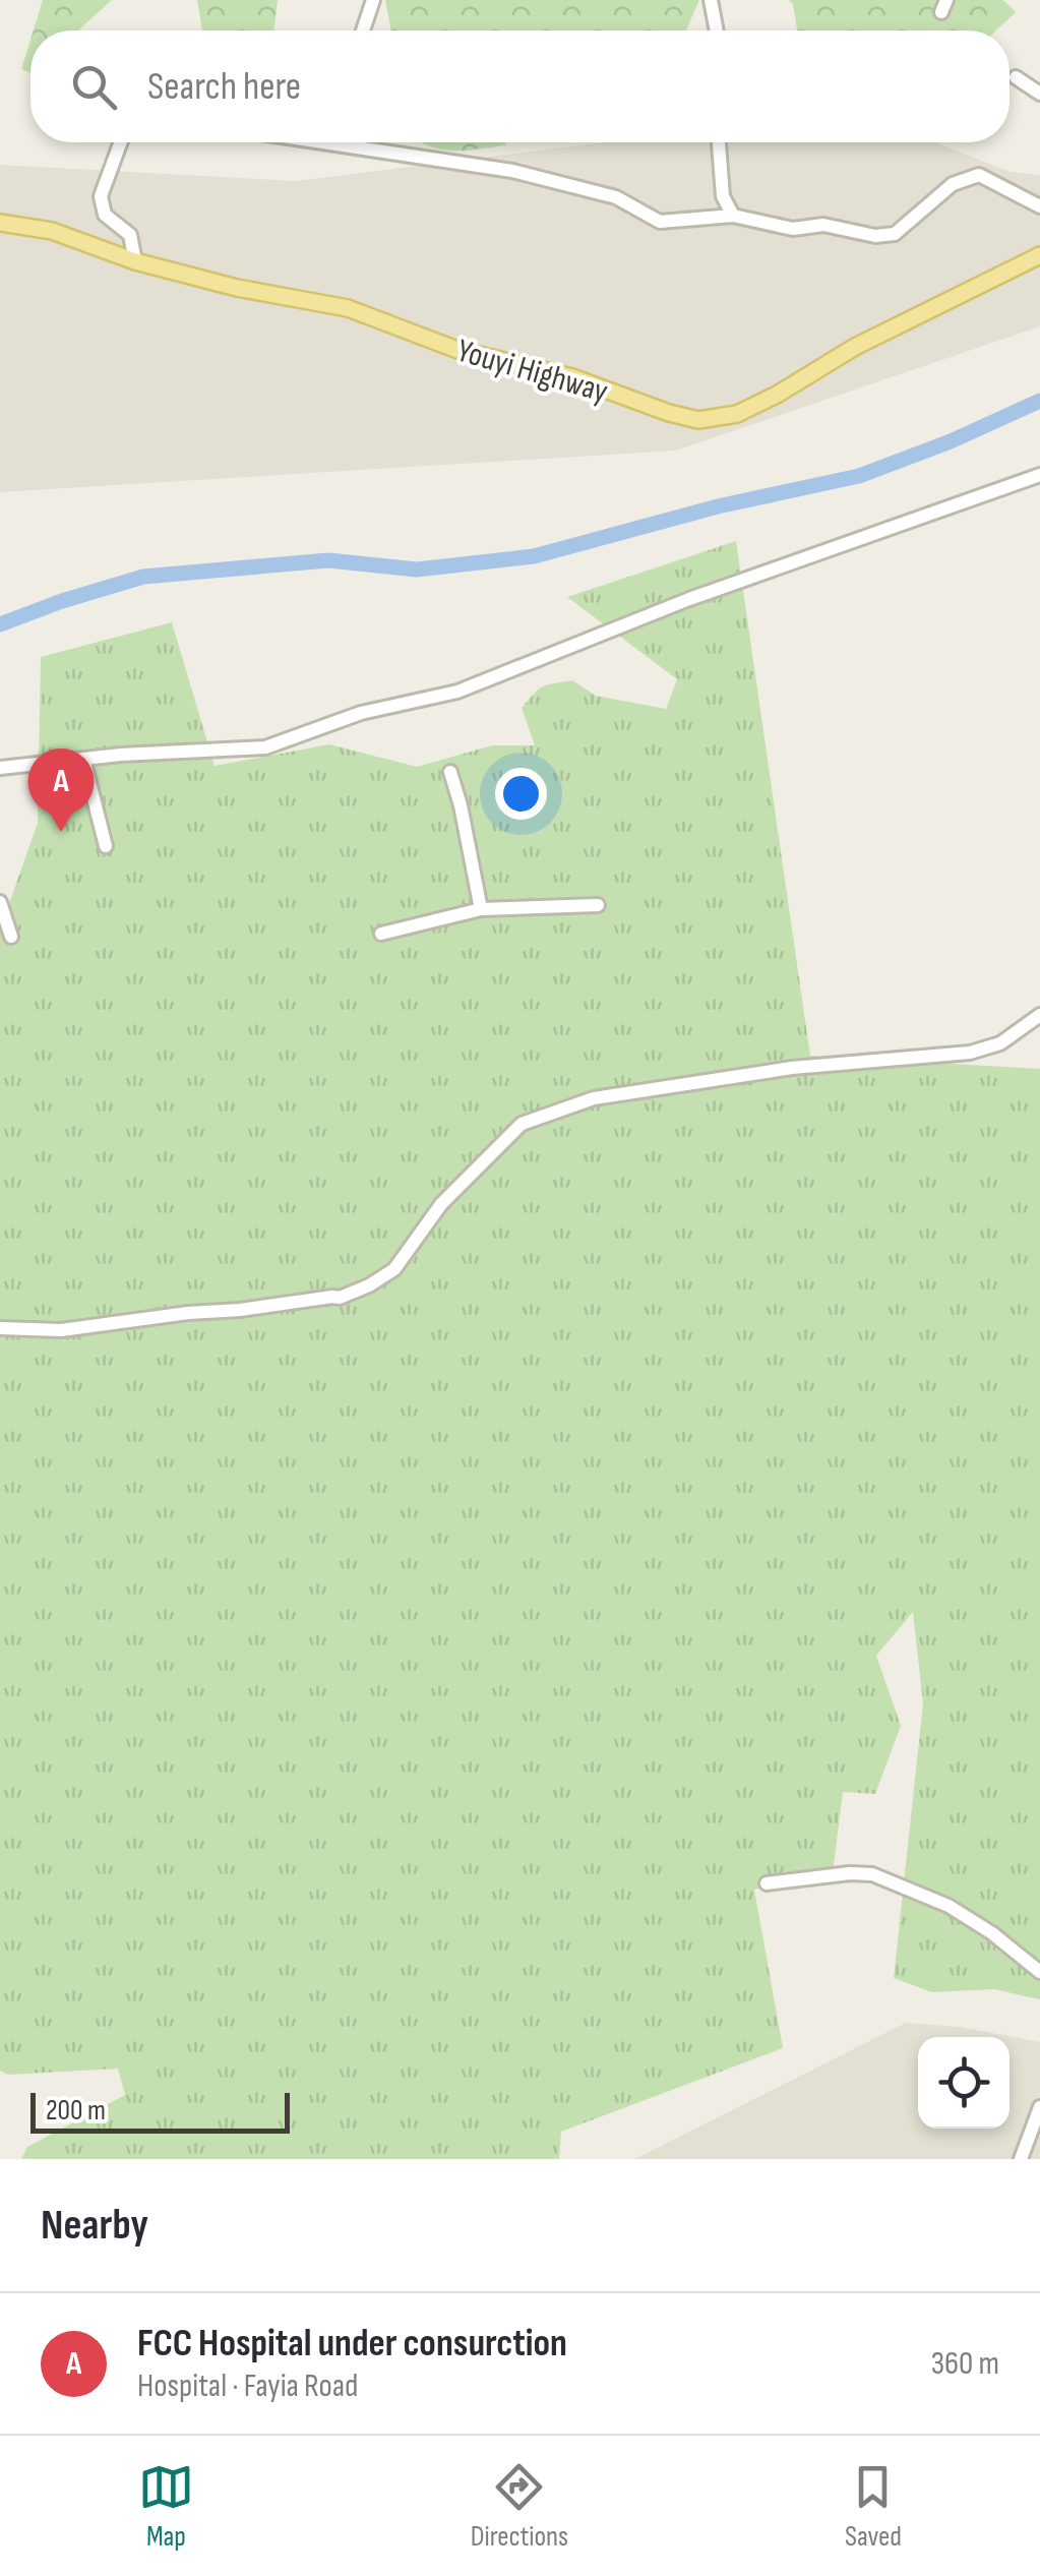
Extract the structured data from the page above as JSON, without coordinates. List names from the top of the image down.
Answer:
{
  "streets": {
    "main road": ["Youyi Highway"]
  },
  "scale_bar": "200 m",
  "page": {
    "search": "Search here",
    "pins": "A",
    "scale": "200 m",
    "heading": "Nearby",
    "list": [
      {
        "mark": "A",
        "name": "FCC Hospital under consurction",
        "note": "Hospital · Fayia Road",
        "value": "360 m"
      }
    ],
    "nav": ["Map", "Directions", "Saved"]
  }
}
